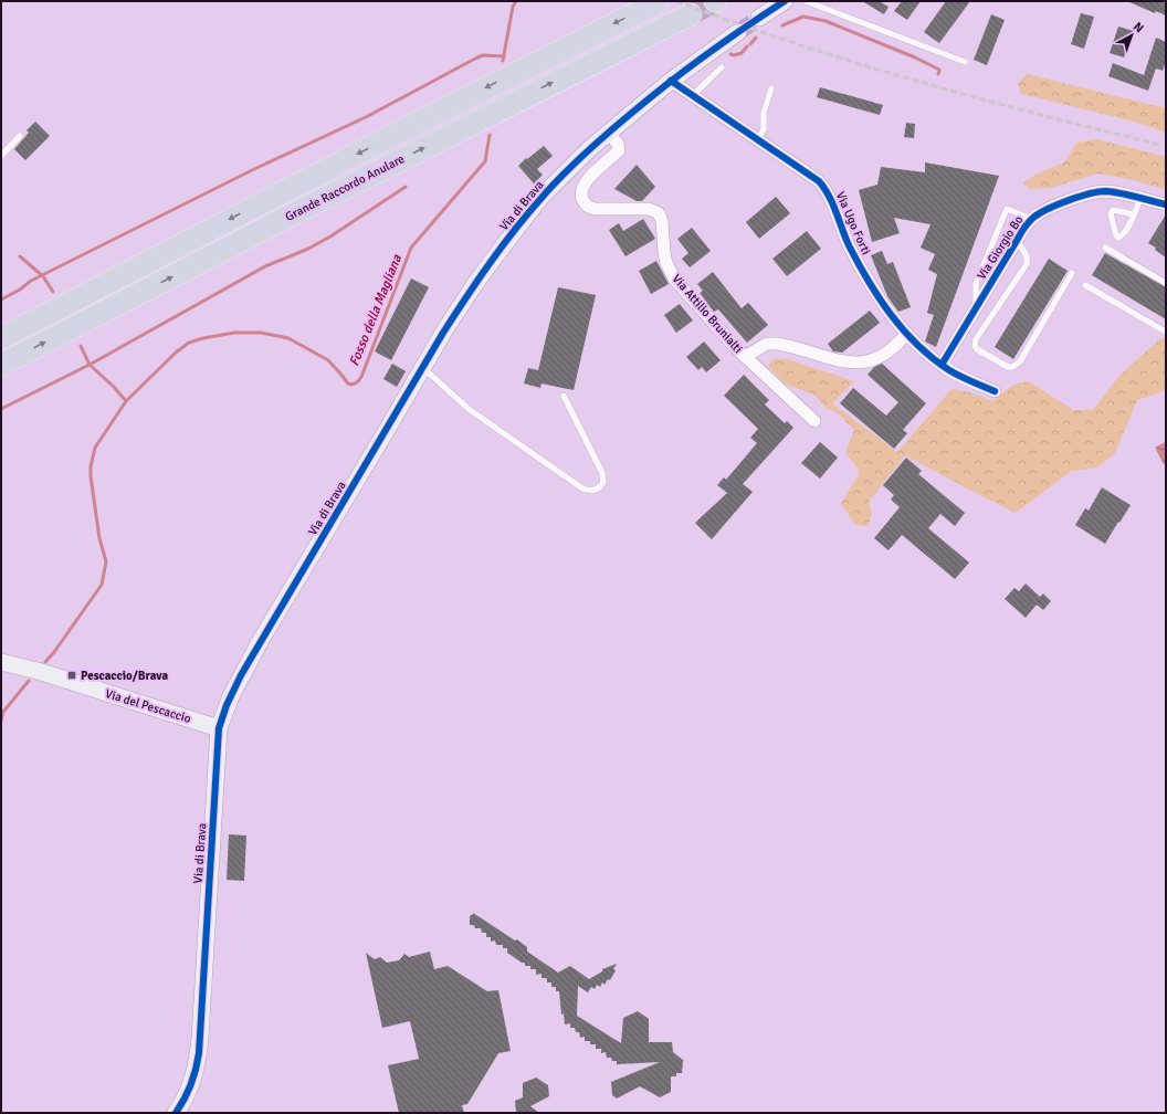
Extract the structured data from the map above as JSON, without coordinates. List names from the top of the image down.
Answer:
{
  "streets": {
    "highway": ["Grande Raccordo Anulare"],
    "street": [
      "Via di Brava",
      "Via Ugo Forti",
      "Via Giorgio Bo",
      "Via Attilio Brunialti",
      "Via del Pescaccio"
    ]
  },
  "crossings": [
    ["Via di Brava", "Via Ugo Forti"],
    ["Via di Brava", "Via Attilio Brunialti"],
    ["Via di Brava", "Via del Pescaccio"],
    ["Via Ugo Forti", "Via Giorgio Bo"]
  ],
  "water": ["Fosso della Magliana"],
  "places": {
    "transit": ["Pescaccio/Brava"]
  },
  "north": "top right"
}
